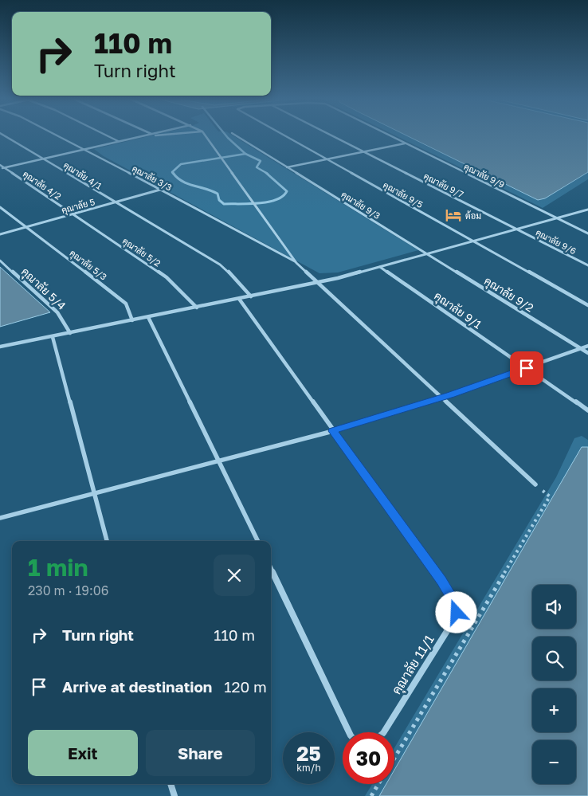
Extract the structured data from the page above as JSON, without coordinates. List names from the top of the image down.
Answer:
{
  "streets": {
    "street": [
      "คุณาลัย 4/1",
      "คุณาลัย 9/9",
      "คุณาลัย 3/3",
      "คุณาลัย 4/2",
      "คุณาลัย 9/7",
      "คุณาลัย 9/5",
      "คุณาลัย 9/3",
      "คุณาลัย 5",
      "คุณาลัย 9/6",
      "คุณาลัย 5/2",
      "คุณาลัย 5/3",
      "คุณาลัย 5/4",
      "คุณาลัย 9/2",
      "คุณาลัย 9/1",
      "คุณาลัย 11/1"
    ]
  },
  "crossings": [
    ["คุณาลัย 4/1", "คุณาลัย 5"],
    ["คุณาลัย 3/3", "คุณาลัย 5"],
    ["คุณาลัย 4/2", "คุณาลัย 5"],
    ["คุณาลัย 4/2", "คุณาลัย 5/2"],
    ["คุณาลัย 9/7", "คุณาลัย 9/6"],
    ["คุณาลัย 9/3", "คุณาลัย 9/2"],
    ["คุณาลัย 5", "คุณาลัย 5/2"],
    ["คุณาลัย 5", "คุณาลัย 5/3"]
  ],
  "places": {
    "hotel": ["ต้อม"]
  },
  "page": {
    "turn": ["110 m", "Turn right"],
    "heading": ["1 min", "230 m · 19:06"],
    "map_buttons": ["+", "−"],
    "list": [
      {
        "name": "Turn right",
        "value": "110 m"
      },
      {
        "name": "Arrive at destination",
        "value": "120 m"
      }
    ],
    "buttons": ["Exit", "Share"],
    "speed": "25 km/h",
    "limit": "30"
  }
}
